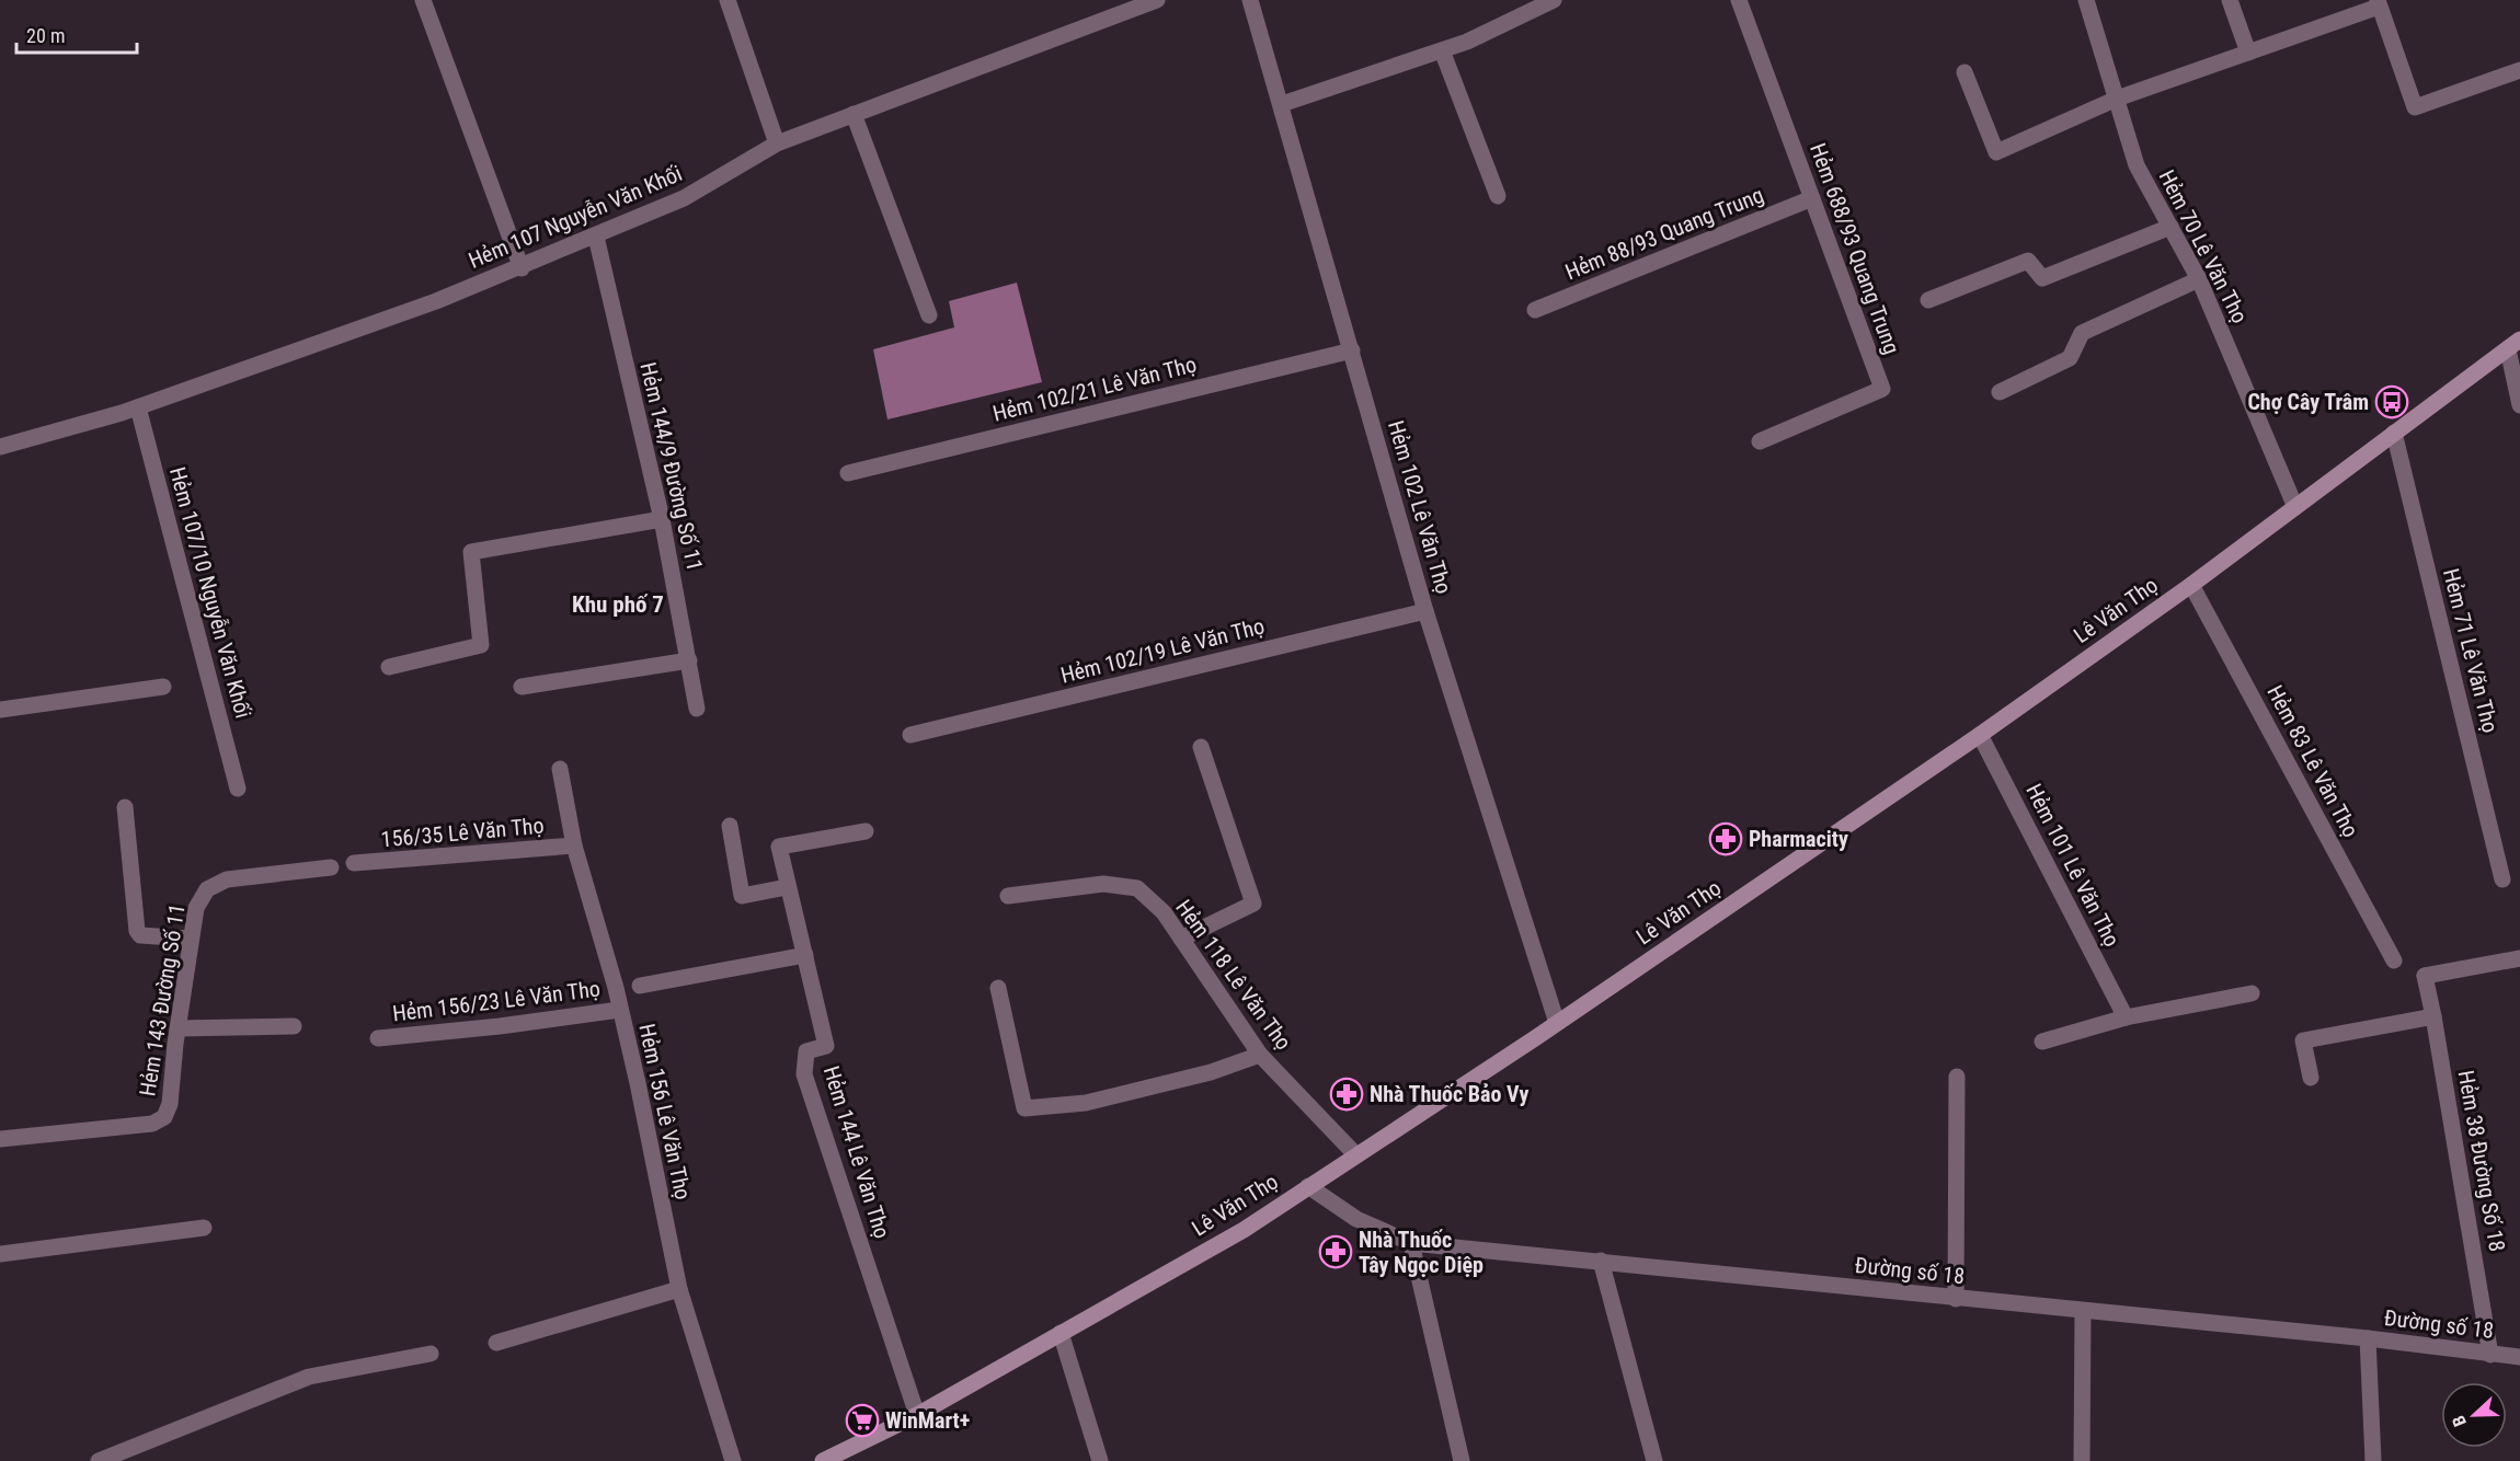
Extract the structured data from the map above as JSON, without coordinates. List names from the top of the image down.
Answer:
{
  "streets": {
    "main road": ["Lê Văn Thọ"],
    "street": [
      "Hẻm 107 Nguyễn Văn Khối",
      "Hẻm 88/93 Quang Trung",
      "Hẻm 70 Lê Văn Thọ",
      "Hẻm 688/93 Quang Trung",
      "Hẻm 102/21 Lê Văn Thọ",
      "Hẻm 144/9 Đường Số 11",
      "Hẻm 102 Lê Văn Thọ",
      "Hẻm 107/10 Nguyễn Văn Khối",
      "Hẻm 102/19 Lê Văn Thọ",
      "Hẻm 71 Lê Văn Thọ",
      "Hẻm 83 Lê Văn Thọ",
      "156/35 Lê Văn Thọ",
      "Hẻm 101 Lê Văn Thọ",
      "Hẻm 118 Lê Văn Thọ",
      "Hẻm 143 Đường Số 11",
      "Hẻm 156/23 Lê Văn Thọ",
      "Hẻm 156 Lê Văn Thọ",
      "Hẻm 144 Lê Văn Thọ",
      "Hẻm 38 Đường Số 18",
      "Đường số 18"
    ]
  },
  "crossings": [
    ["Hẻm 107 Nguyễn Văn Khối", "Hẻm 144/9 Đường Số 11"],
    ["Hẻm 107 Nguyễn Văn Khối", "Hẻm 107/10 Nguyễn Văn Khối"],
    ["Hẻm 88/93 Quang Trung", "Hẻm 688/93 Quang Trung"],
    ["Hẻm 70 Lê Văn Thọ", "Lê Văn Thọ"],
    ["Hẻm 102/21 Lê Văn Thọ", "Hẻm 102 Lê Văn Thọ"],
    ["Hẻm 102 Lê Văn Thọ", "Lê Văn Thọ"],
    ["Hẻm 102 Lê Văn Thọ", "Hẻm 102/19 Lê Văn Thọ"],
    ["Lê Văn Thọ", "Hẻm 71 Lê Văn Thọ"],
    ["Lê Văn Thọ", "Hẻm 83 Lê Văn Thọ"],
    ["Lê Văn Thọ", "Hẻm 101 Lê Văn Thọ"],
    ["Lê Văn Thọ", "Hẻm 118 Lê Văn Thọ"],
    ["Lê Văn Thọ", "Hẻm 144 Lê Văn Thọ"],
    ["Lê Văn Thọ", "Đường số 18"],
    ["156/35 Lê Văn Thọ", "Hẻm 156 Lê Văn Thọ"],
    ["Hẻm 156/23 Lê Văn Thọ", "Hẻm 156 Lê Văn Thọ"],
    ["Hẻm 38 Đường Số 18", "Đường số 18"]
  ],
  "districts": ["Khu phố 7"],
  "places": {
    "bus stop": ["Chợ Cây Trâm"],
    "pharmacy": ["Pharmacity", "Nhà Thuốc Bảo Vy", "Nhà Thuốc Tây Ngọc Diệp"],
    "supermarket": ["WinMart+"]
  },
  "scale_bar": "20 m",
  "north": "left"
}
